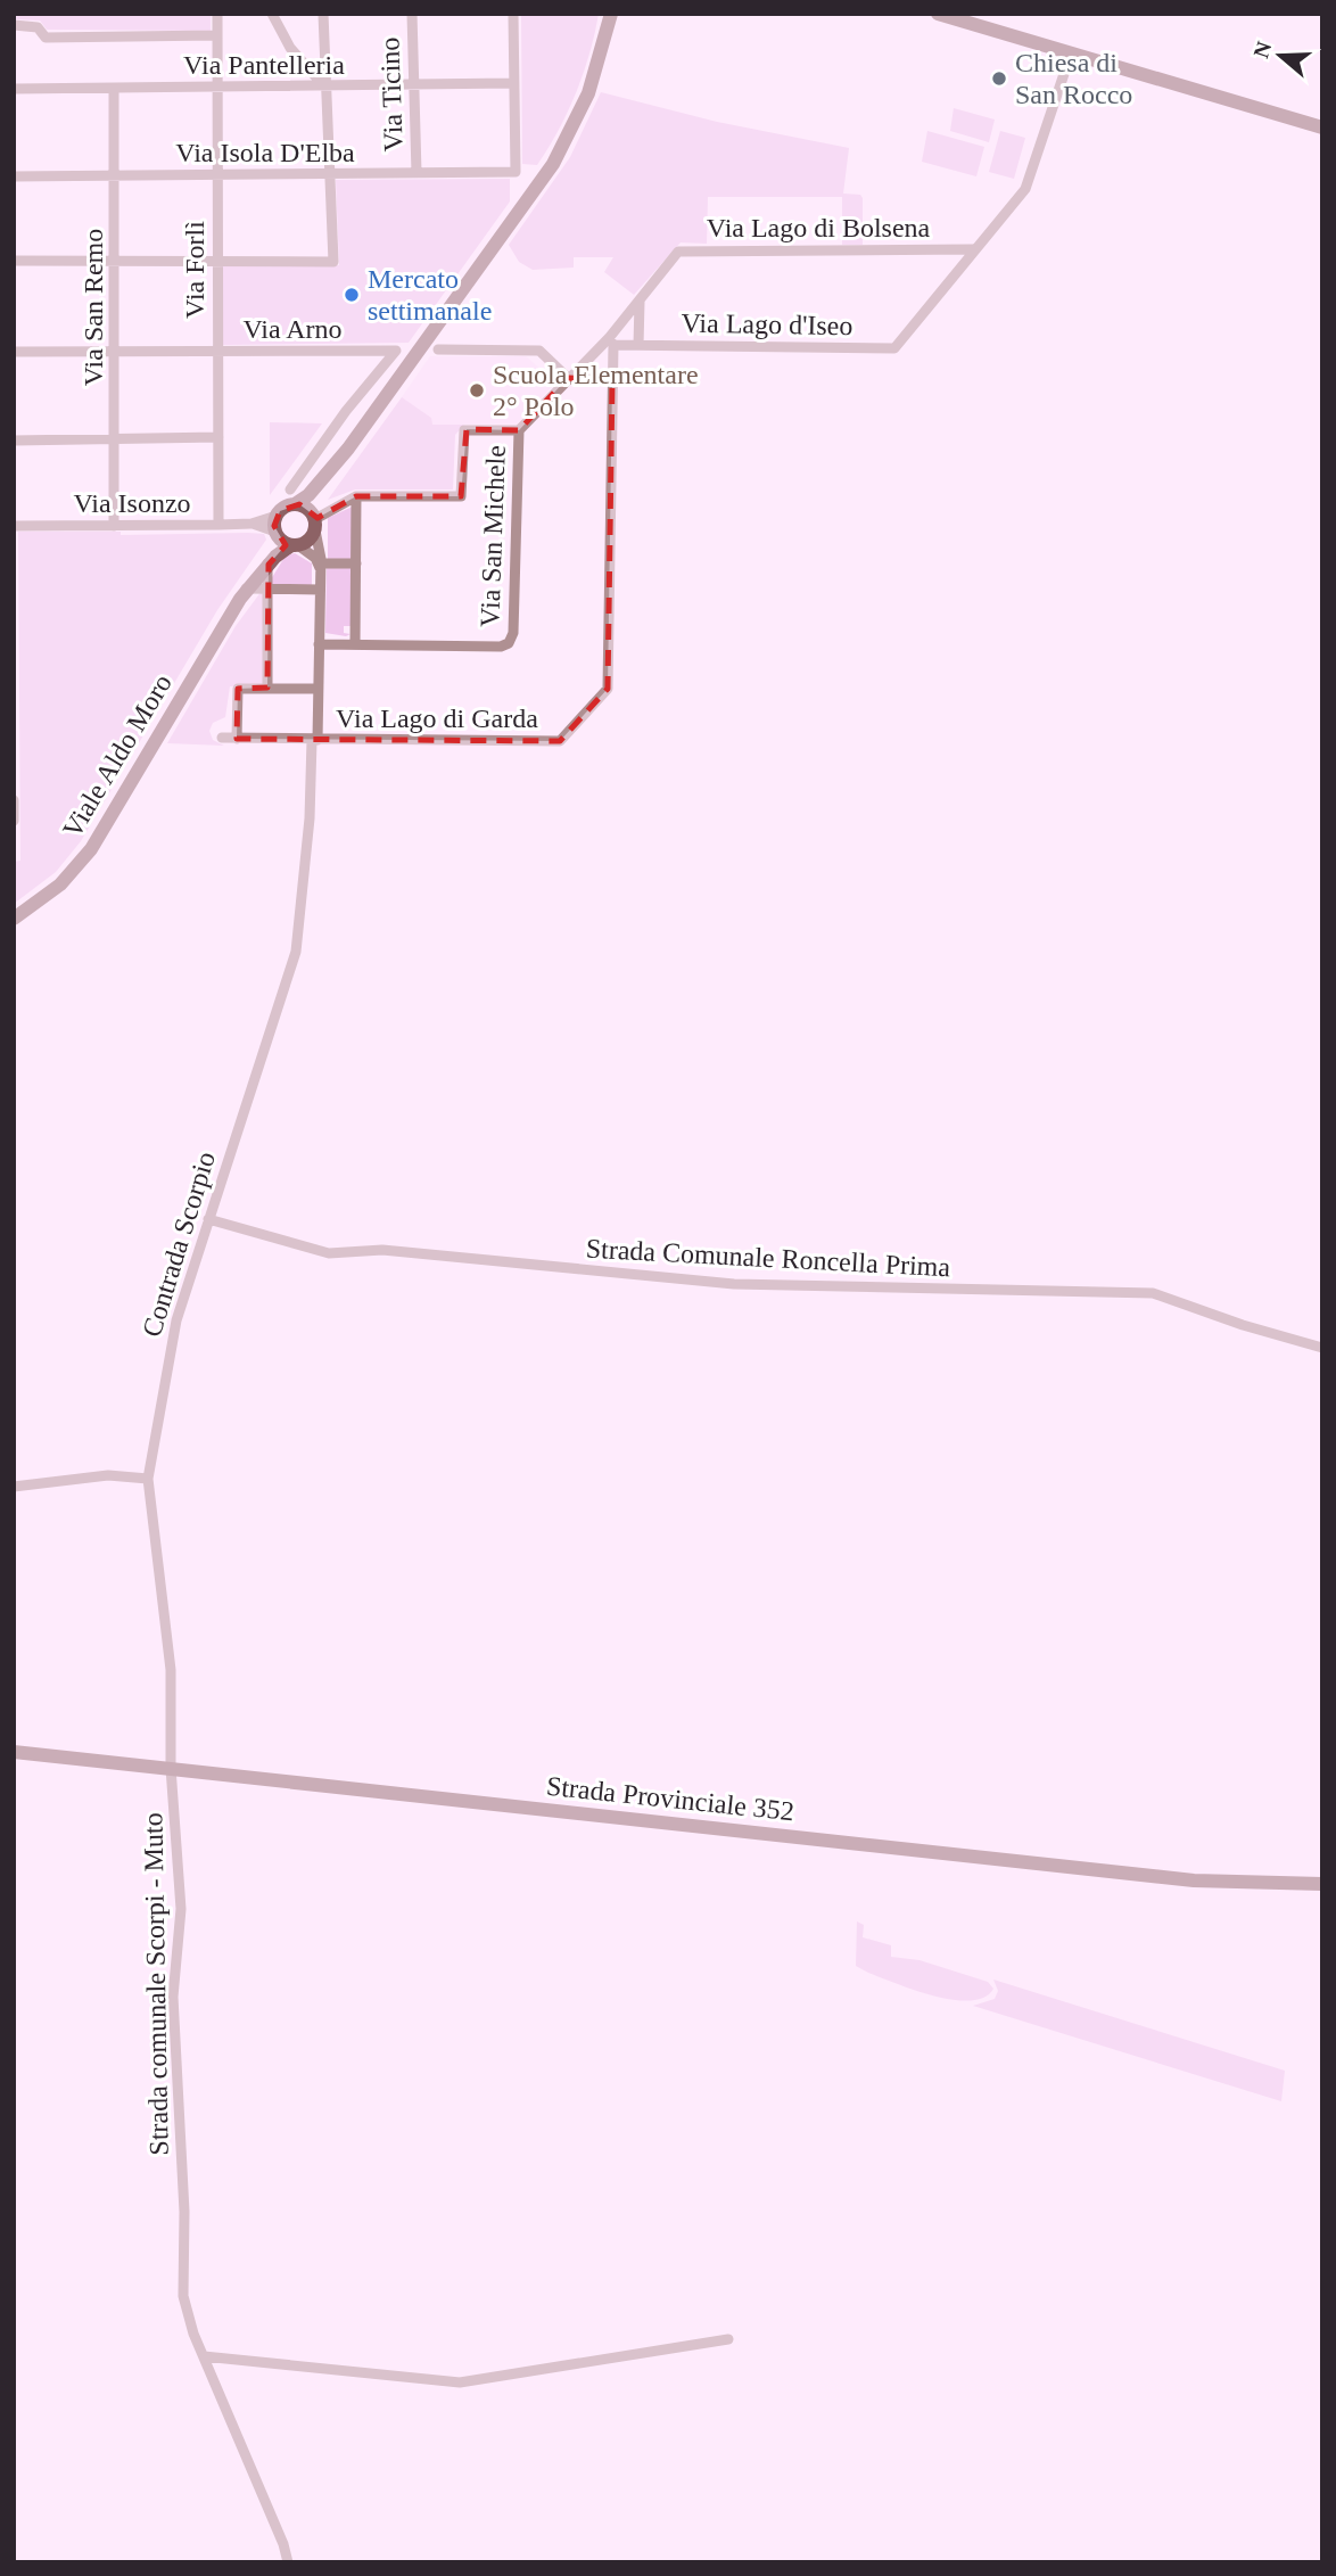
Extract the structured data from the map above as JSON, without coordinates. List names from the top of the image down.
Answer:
{
  "streets": {
    "main road": ["Viale Aldo Moro", "Strada Provinciale 352"],
    "street": [
      "Via Pantelleria",
      "Via Ticino",
      "Via Isola D'Elba",
      "Via Lago di Bolsena",
      "Via Forlì",
      "Via San Remo",
      "Via Lago d'Iseo",
      "Via Arno",
      "Via Isonzo",
      "Via San Michele",
      "Via Lago di Garda",
      "Contrada Scorpio",
      "Strada Comunale Roncella Prima",
      "Strada comunale Scorpi - Muto"
    ]
  },
  "crossings": [
    ["Via Pantelleria", "Via Ticino"],
    ["Via Pantelleria", "Via Isola D'Elba"],
    ["Via Pantelleria", "Via Forlì"],
    ["Via Pantelleria", "Via San Remo"],
    ["Via Ticino", "Via Isola D'Elba"],
    ["Via Isola D'Elba", "Via Forlì"],
    ["Via Isola D'Elba", "Via San Remo"],
    ["Via Lago di Bolsena", "Via Lago d'Iseo"],
    ["Via Forlì", "Via Arno"],
    ["Via Forlì", "Via Isonzo"],
    ["Via San Remo", "Via Arno"],
    ["Via San Remo", "Via Isonzo"],
    ["Via Lago d'Iseo", "Via Lago di Garda"],
    ["Via San Michele", "Contrada Scorpio"],
    ["Via Lago di Garda", "Contrada Scorpio"],
    ["Viale Aldo Moro", "Contrada Scorpio"],
    ["Contrada Scorpio", "Strada Comunale Roncella Prima"],
    ["Contrada Scorpio", "Strada Provinciale 352"],
    ["Contrada Scorpio", "Strada comunale Scorpi - Muto"],
    ["Strada Provinciale 352", "Strada comunale Scorpi - Muto"]
  ],
  "places": ["Chiesa di San Rocco", "Mercato settimanale", "Scuola Elementare 2° Polo"],
  "north": "left"
}
